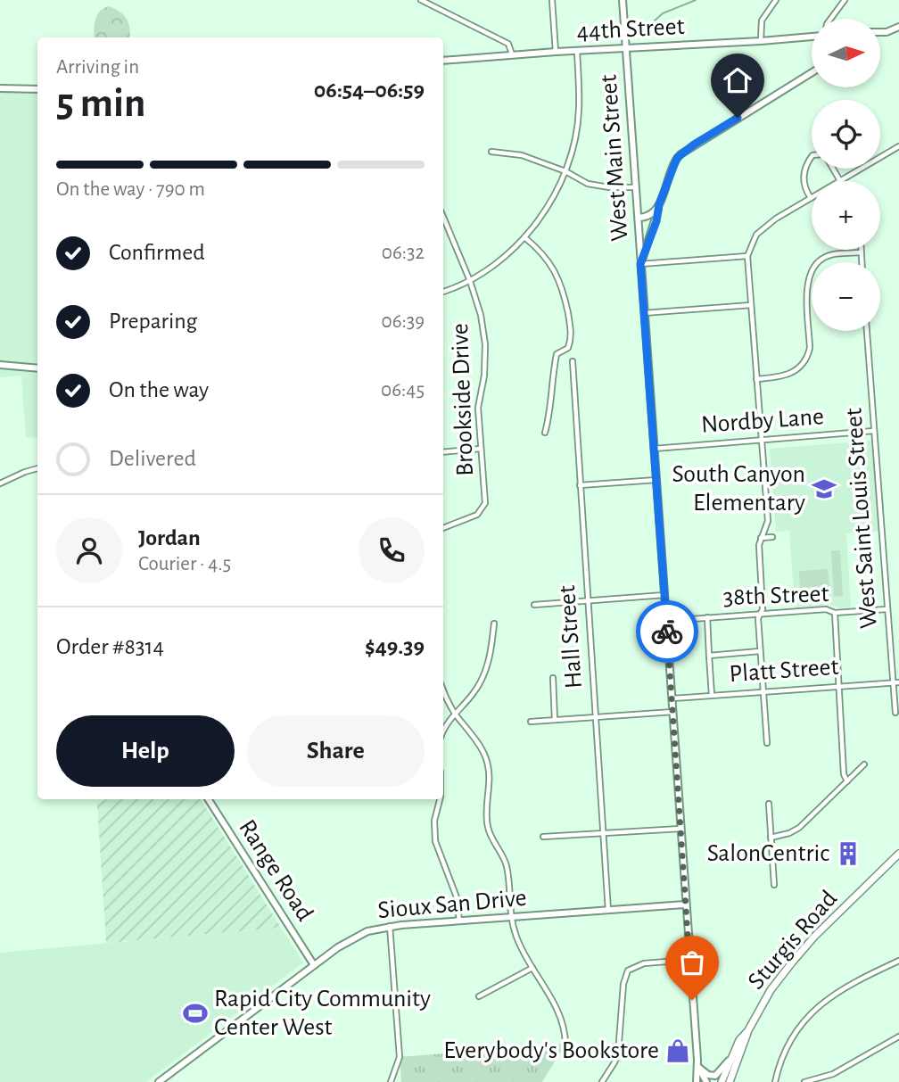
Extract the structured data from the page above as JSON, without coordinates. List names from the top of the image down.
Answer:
{
  "streets": {
    "main road": ["Sturgis Road"],
    "street": [
      "44th Street",
      "West Main Street",
      "Brookside Drive",
      "Nordby Lane",
      "West Saint Louis Street",
      "38th Street",
      "Hall Street",
      "Platt Street",
      "Range Road",
      "Sioux San Drive"
    ]
  },
  "crossings": [
    ["44th Street", "West Main Street"],
    ["West Main Street", "Nordby Lane"],
    ["West Main Street", "38th Street"],
    ["West Main Street", "Platt Street"],
    ["West Main Street", "Sioux San Drive"],
    ["Nordby Lane", "West Saint Louis Street"],
    ["West Saint Louis Street", "38th Street"],
    ["West Saint Louis Street", "Platt Street"],
    ["Hall Street", "Sioux San Drive"],
    ["Range Road", "Sioux San Drive"]
  ],
  "places": {
    "school or university": ["South Canyon Elementary"],
    "building": ["SalonCentric"],
    "sports": ["Rapid City Community Center West"],
    "shop": ["Everybody's Bookstore"]
  },
  "north": "right",
  "page": {
    "map_buttons": ["+", "−"],
    "heading": ["5 min", "Arriving in", "06:54–06:59"],
    "panel": [
      "Jordan",
      "Courier · 4.5",
      "Order #8314",
      "$49.39"
    ],
    "bar": "On the way · 790 m",
    "list": [
      ["Confirmed", "06:32"],
      ["Preparing", "06:39"],
      ["On the way", "06:45"],
      "Delivered"
    ],
    "buttons": ["Help", "Share"]
  }
}
